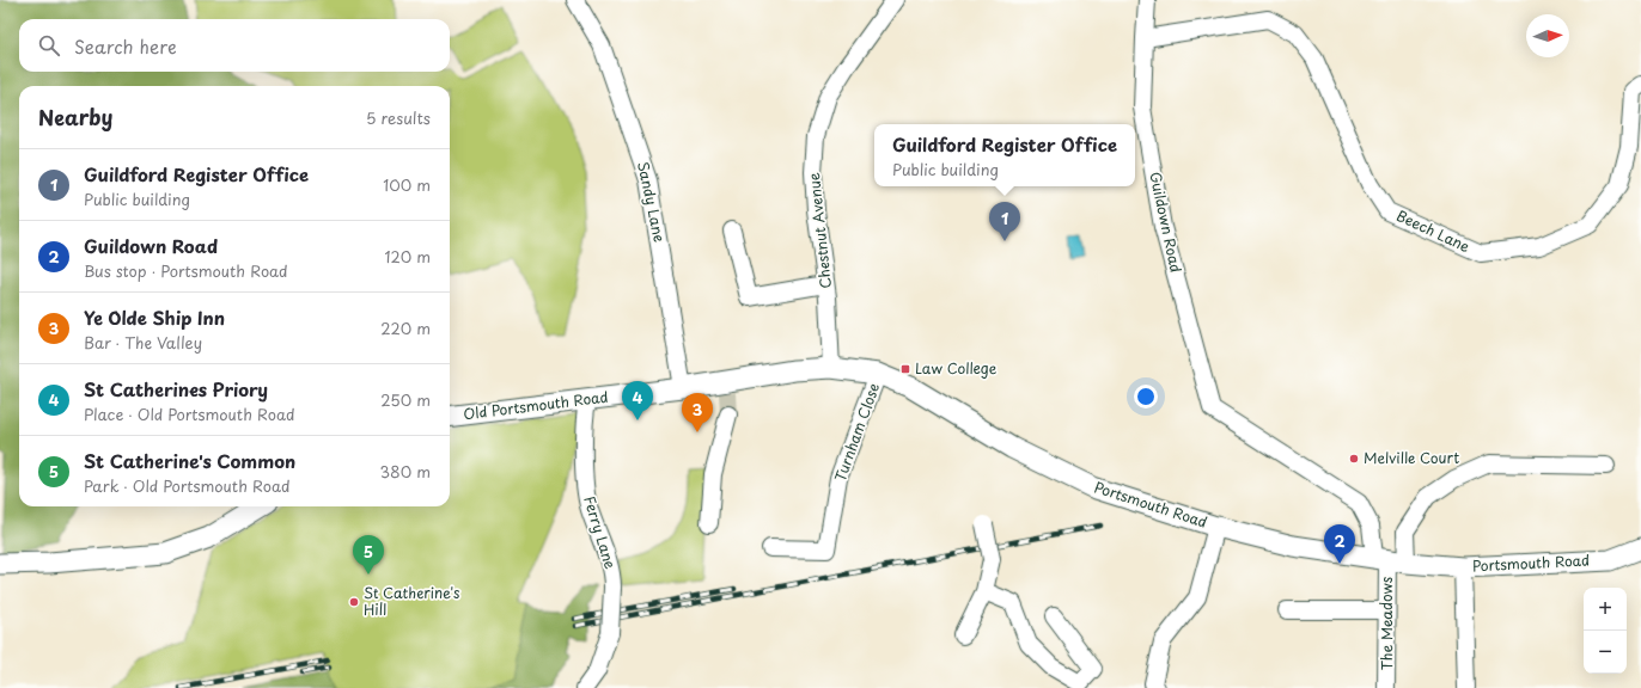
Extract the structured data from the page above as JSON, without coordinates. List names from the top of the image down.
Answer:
{
  "streets": {
    "main road": ["Old Portsmouth Road", "Portsmouth Road"],
    "street": [
      "Sandy Lane",
      "Guildown Road",
      "Chestnut Avenue",
      "Beech Lane",
      "Turnham Close",
      "Ferry Lane",
      "The Meadows"
    ]
  },
  "crossings": [
    ["Sandy Lane", "Old Portsmouth Road"],
    ["Sandy Lane", "Portsmouth Road"],
    ["Guildown Road", "Beech Lane"],
    ["Guildown Road", "Portsmouth Road"],
    ["Guildown Road", "The Meadows"],
    ["Chestnut Avenue", "Portsmouth Road"],
    ["Old Portsmouth Road", "Portsmouth Road"],
    ["Old Portsmouth Road", "Ferry Lane"],
    ["Turnham Close", "Portsmouth Road"],
    ["Portsmouth Road", "The Meadows"]
  ],
  "places": {
    "transit": ["Law College"],
    "other": ["Melville Court", "St Catherine's Hill"]
  },
  "north": "right",
  "page": {
    "search": "Search here",
    "heading": ["Nearby", "5 results"],
    "popup": ["Guildford Register Office", "Public building"],
    "list": [
      {
        "mark": "1",
        "name": "Guildford Register Office",
        "note": "Public building",
        "value": "100 m"
      },
      {
        "mark": "2",
        "name": "Guildown Road",
        "note": "Bus stop · Portsmouth Road",
        "value": "120 m"
      },
      {
        "mark": "3",
        "name": "Ye Olde Ship Inn",
        "note": "Bar · The Valley",
        "value": "220 m"
      },
      {
        "mark": "4",
        "name": "St Catherines Priory",
        "note": "Place · Old Portsmouth Road",
        "value": "250 m"
      },
      {
        "mark": "5",
        "name": "St Catherine's Common",
        "note": "Park · Old Portsmouth Road",
        "value": "380 m"
      }
    ],
    "pins": [
      "1",
      "4",
      "3",
      "2",
      "5"
    ],
    "map_buttons": ["+", "−"]
  }
}
